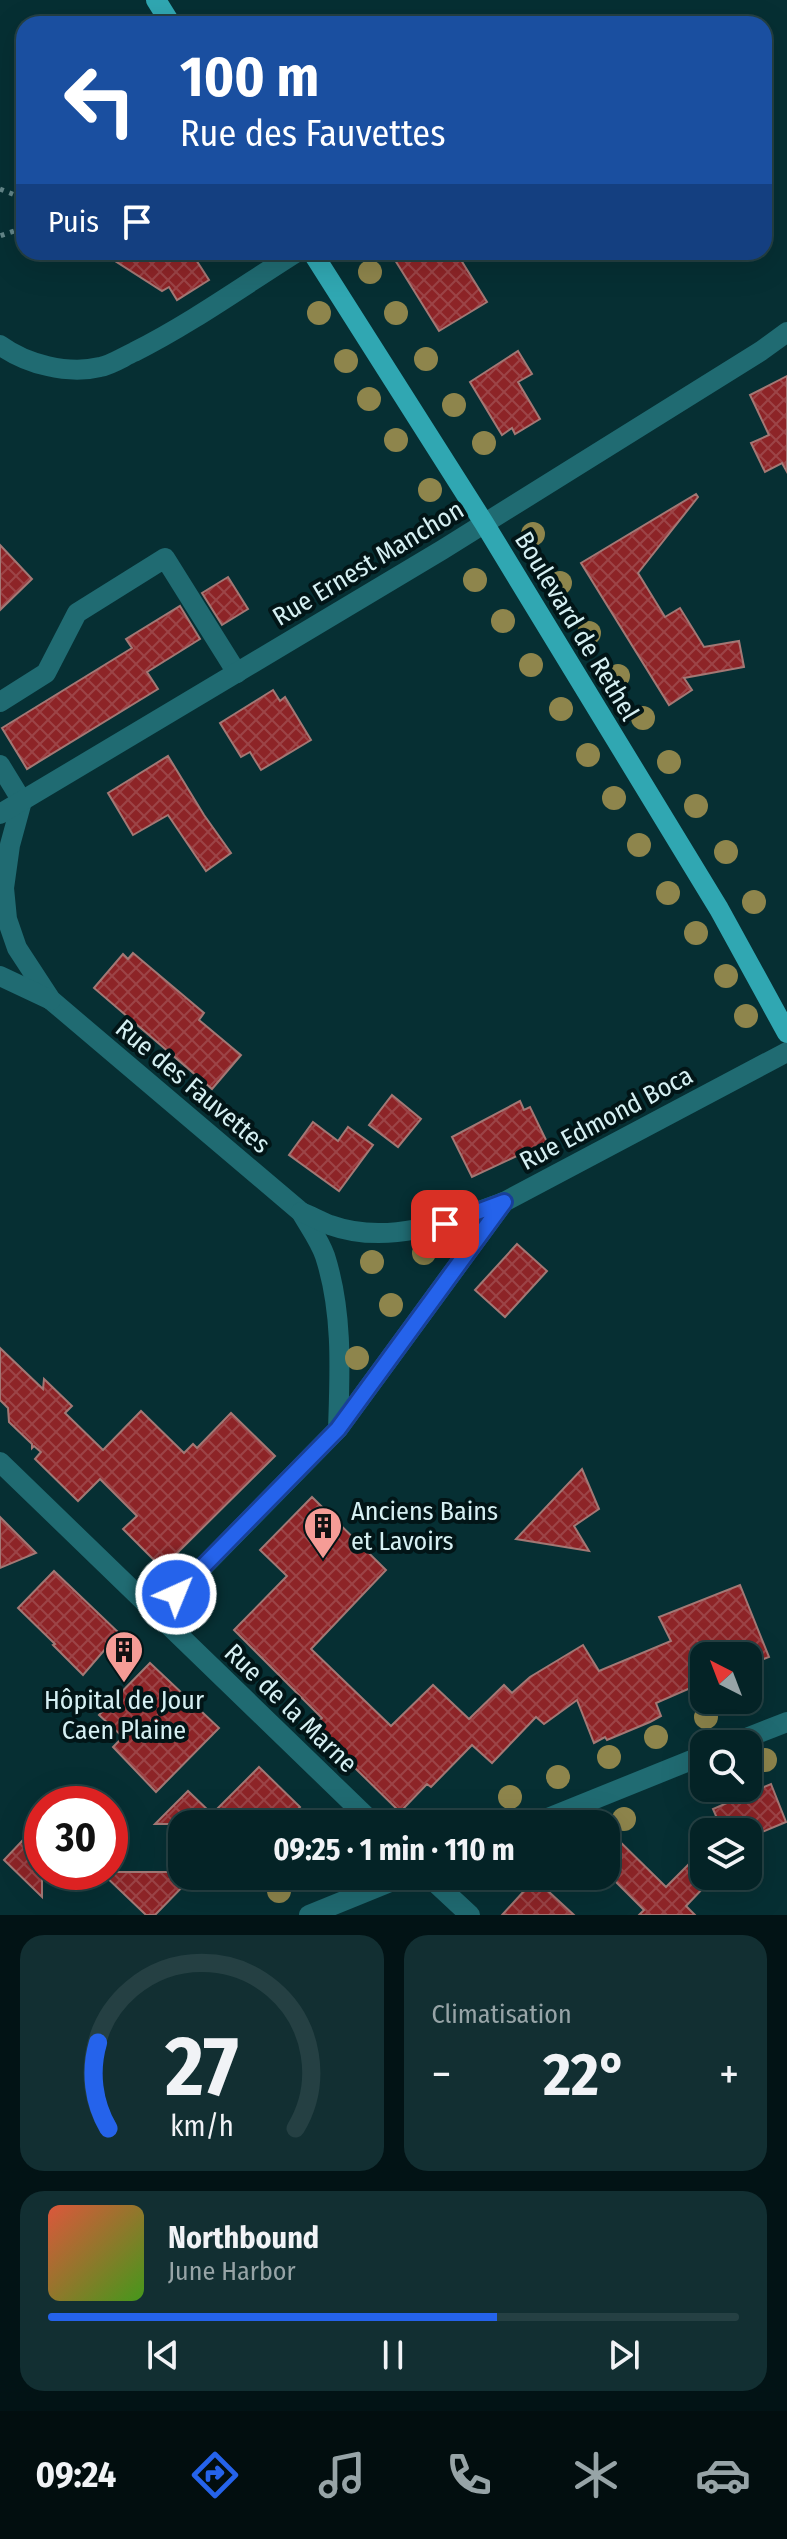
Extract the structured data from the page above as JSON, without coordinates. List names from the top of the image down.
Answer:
{
  "streets": {
    "main road": ["Boulevard de Rethel"],
    "street": [
      "Rue Ernest Manchon",
      "Rue des Fauvettes",
      "Rue Edmond Boca",
      "Rue de la Marne"
    ]
  },
  "crossings": [
    ["Rue Ernest Manchon", "Boulevard de Rethel"],
    ["Rue Ernest Manchon", "Rue des Fauvettes"],
    ["Rue des Fauvettes", "Rue Edmond Boca"],
    ["Rue Edmond Boca", "Rue de la Marne"]
  ],
  "places": {
    "building": ["Anciens Bains et Lavoirs", "Hôpital de Jour Caen Plaine"]
  },
  "north": "top left",
  "page": {
    "turn": ["100 m", "Rue des Fauvettes"],
    "then": "Puis",
    "limit": "30",
    "trip": "09:25 · 1 min · 110 m",
    "tile": "Climatisation",
    "heat": ["−", "22°", "+"],
    "song": ["Northbound", "June Harbor"],
    "tabs": "09:24",
    "gauge": ["27", "km/h"]
  }
}
